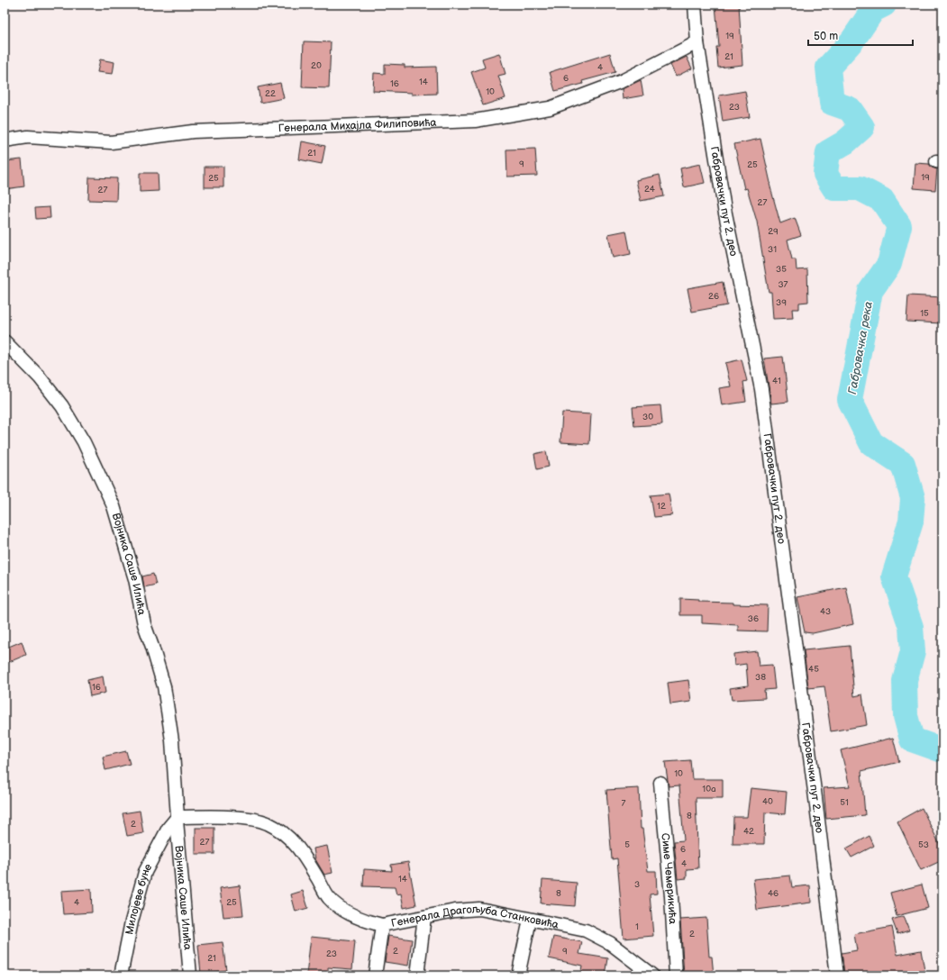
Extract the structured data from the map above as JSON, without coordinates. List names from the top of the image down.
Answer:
{
  "streets": {
    "street": [
      "Генерала Михајла Филиповића",
      "Габровачки пут 2. део",
      "Војника Саше Илића",
      "Симе Чемерикића",
      "Милојеве буне",
      "Генерала Драгољуба Станковића"
    ]
  },
  "crossings": [
    ["Генерала Михајла Филиповића", "Габровачки пут 2. део"],
    ["Војника Саше Илића", "Милојеве буне"],
    ["Војника Саше Илића", "Генерала Драгољуба Станковића"],
    ["Милојеве буне", "Генерала Драгољуба Станковића"]
  ],
  "water": ["Габровачка река"],
  "house_numbers": [
    "19",
    "21",
    "20",
    "4",
    "6",
    "14",
    "16",
    "10",
    "22",
    "23",
    "21",
    "9",
    "25",
    "19",
    "25",
    "24",
    "27",
    "27",
    "29",
    "31",
    "35",
    "37",
    "26",
    "39",
    "15",
    "41",
    "30",
    "12",
    "43",
    "36",
    "45",
    "38",
    "16",
    "10",
    "10a",
    "40",
    "51",
    "7",
    "8",
    "2",
    "42",
    "27",
    "5",
    "53",
    "6",
    "4",
    "14",
    "3",
    "8",
    "46",
    "4",
    "25",
    "1",
    "2",
    "2",
    "9",
    "23",
    "21"
  ],
  "scale_bar": "50 m"
}
